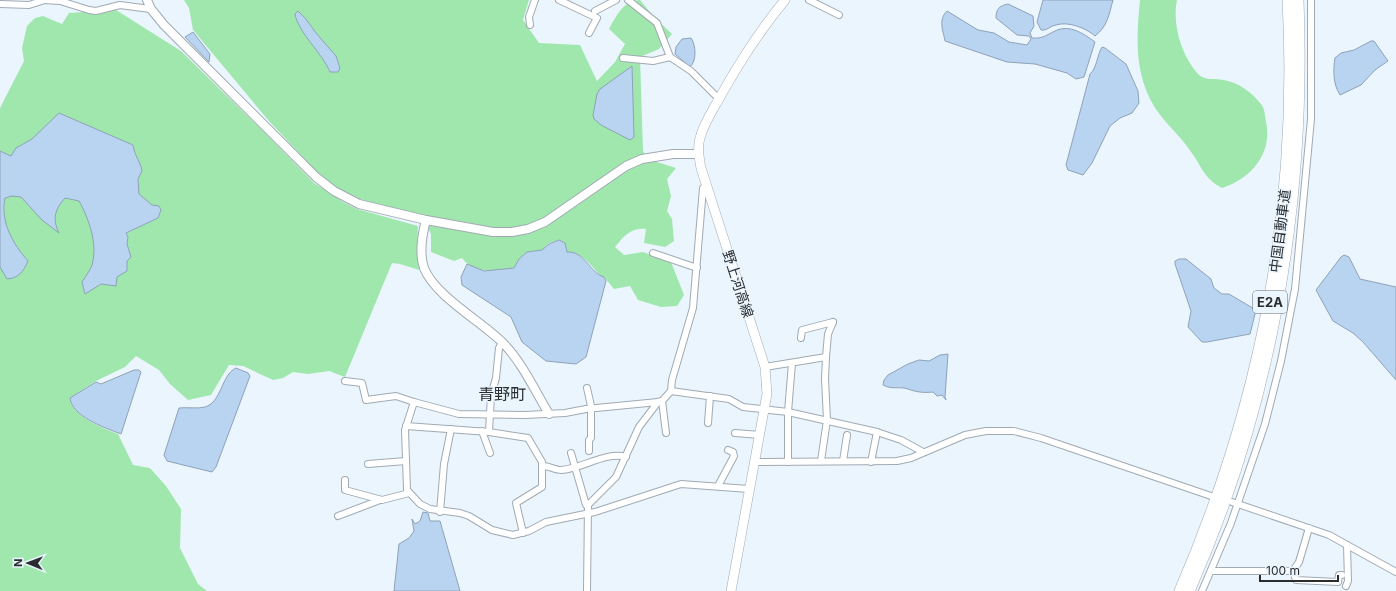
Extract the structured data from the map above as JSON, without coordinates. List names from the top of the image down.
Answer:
{
  "streets": {
    "highway": ["中国自動車道", "E2A"],
    "main road": ["野上河高線"]
  },
  "districts": ["青野町"],
  "scale_bar": "100 m",
  "north": "left"
}
